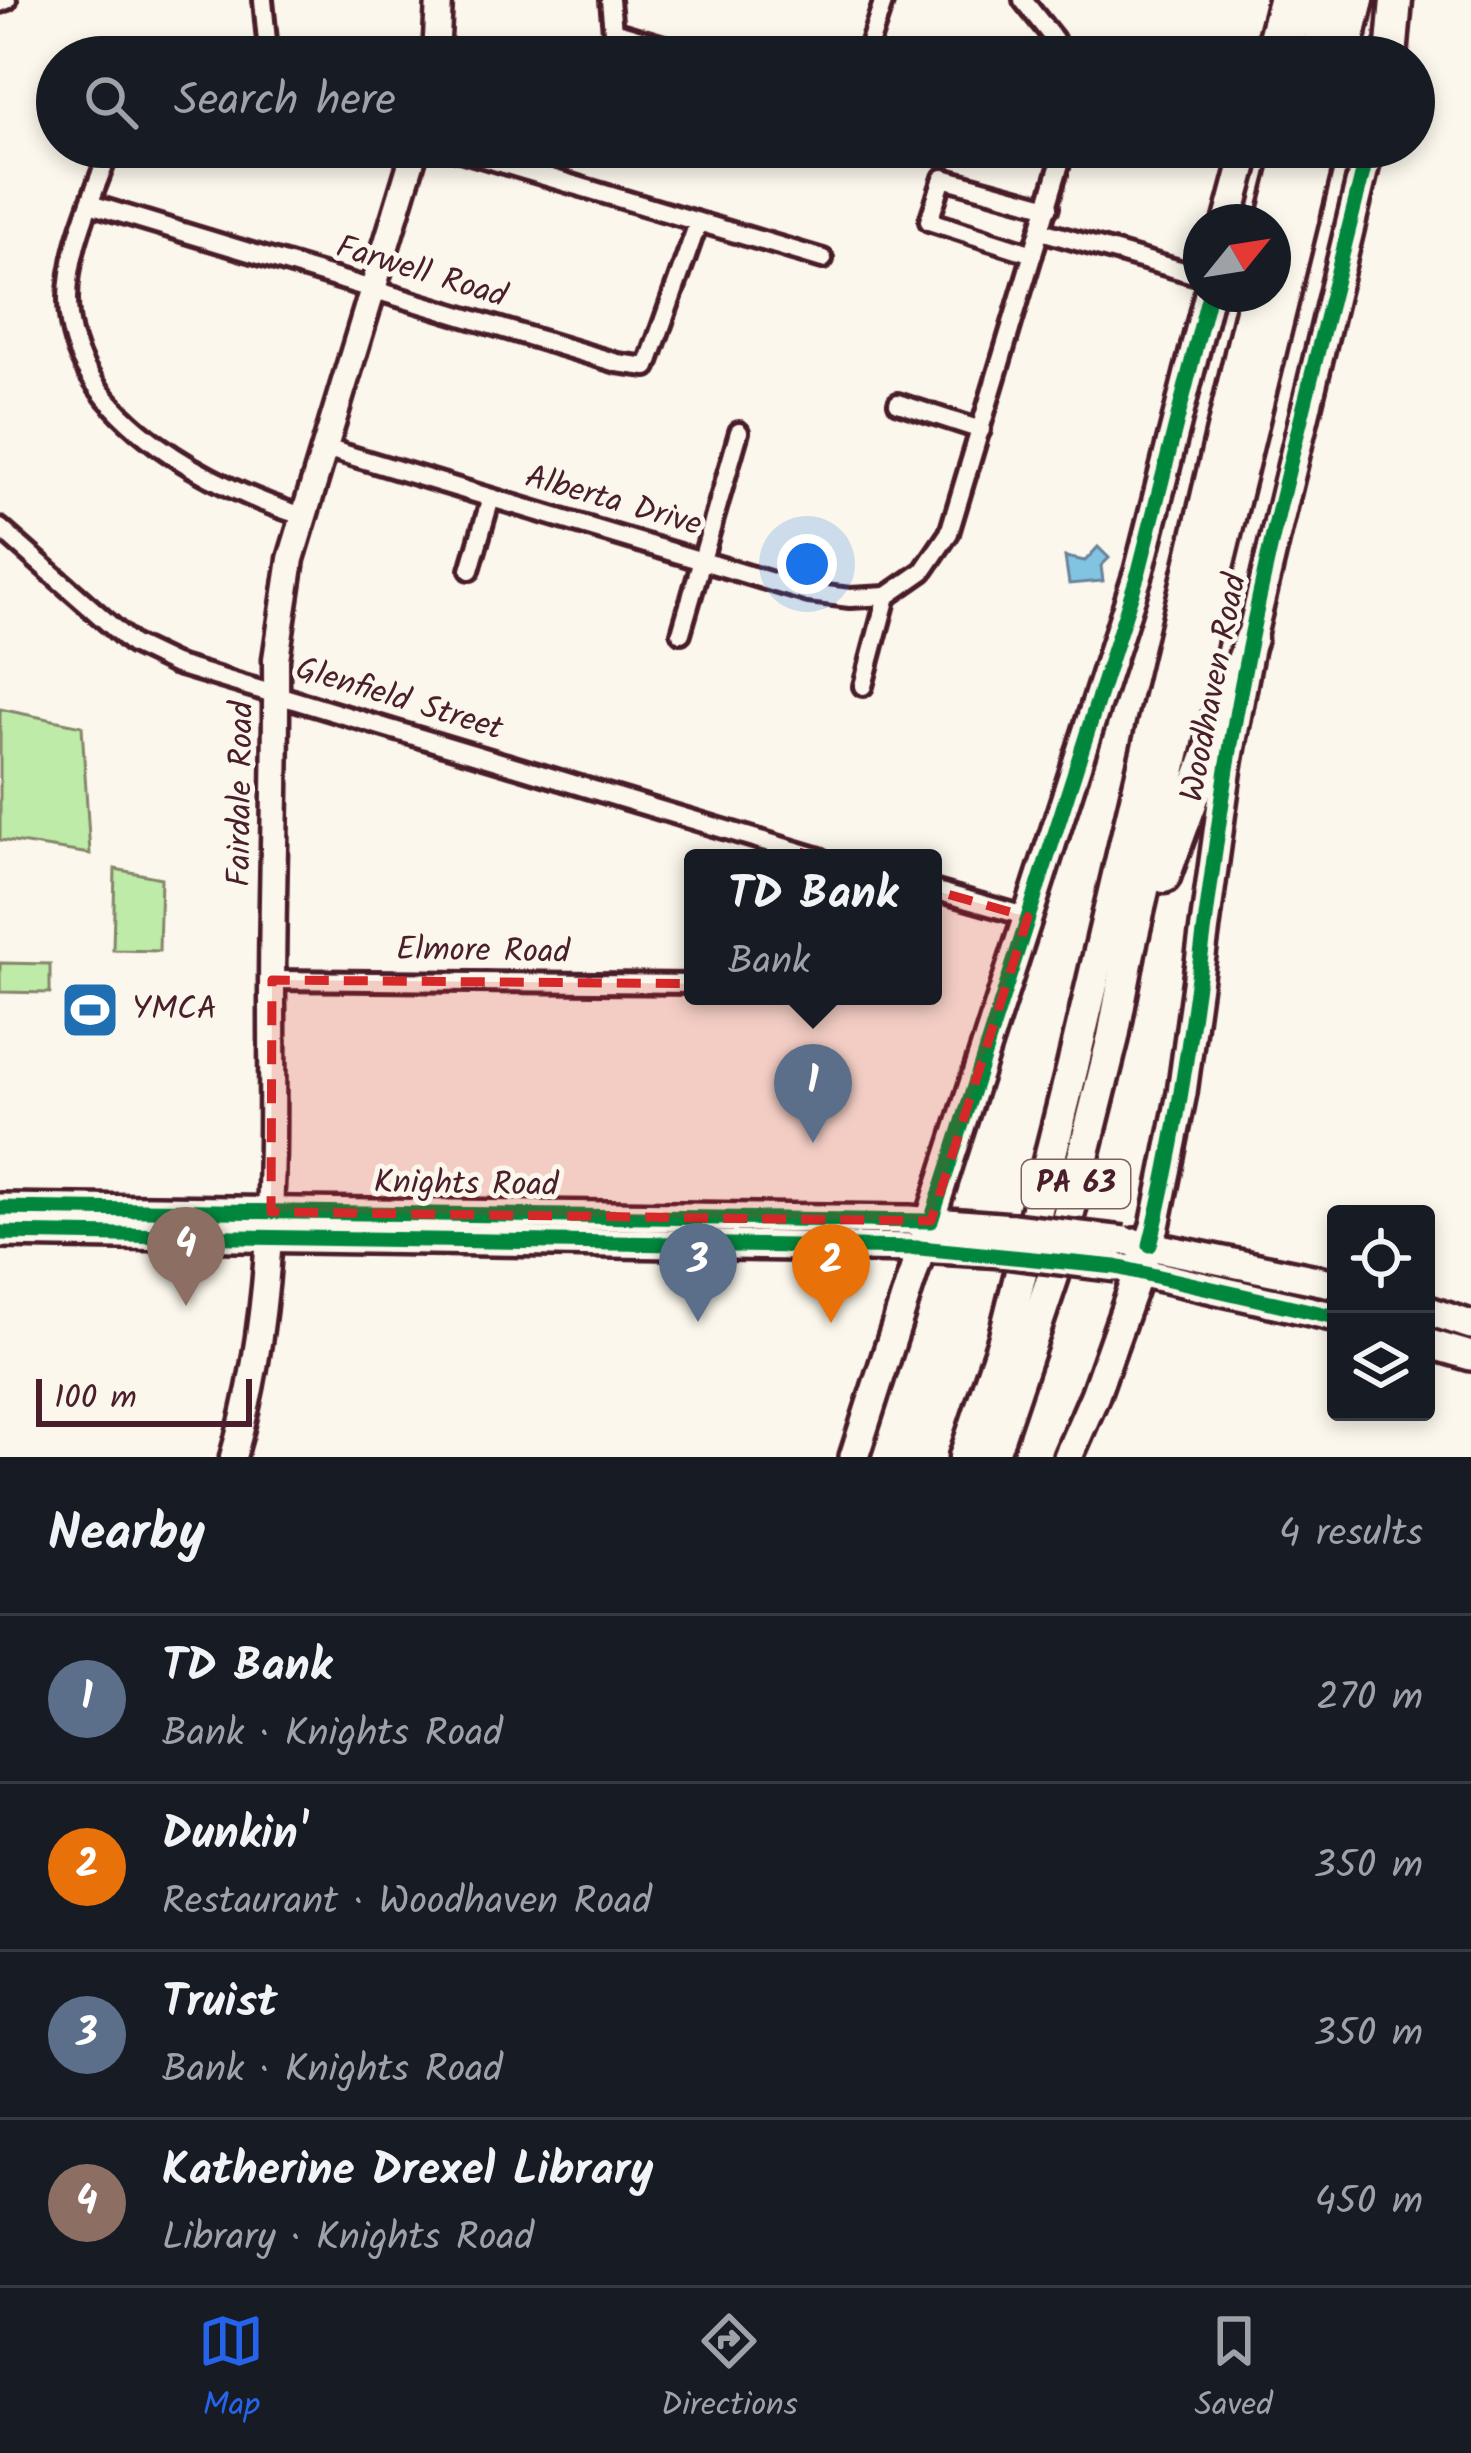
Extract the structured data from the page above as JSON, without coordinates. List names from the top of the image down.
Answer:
{
  "streets": {
    "highway": ["Woodhaven Road", "PA 63"],
    "main road": ["Knights Road"],
    "street": [
      "Farwell Road",
      "Alberta Drive",
      "Glenfield Street",
      "Fairdale Road",
      "Elmore Road"
    ]
  },
  "crossings": [
    ["Farwell Road", "Fairdale Road"],
    ["Alberta Drive", "Fairdale Road"],
    ["Woodhaven Road", "Knights Road"],
    ["Glenfield Street", "Fairdale Road"],
    ["Fairdale Road", "Elmore Road"],
    ["Fairdale Road", "Knights Road"]
  ],
  "places": {
    "sports": ["YMCA"]
  },
  "scale_bar": "100 m",
  "north": "top right",
  "page": {
    "search": "Search here",
    "popup": ["TD Bank", "Bank"],
    "pins": [
      "1",
      "4",
      "3",
      "2"
    ],
    "scale": "100 m",
    "heading": ["Nearby", "4 results"],
    "list": [
      {
        "mark": "1",
        "name": "TD Bank",
        "note": "Bank · Knights Road",
        "value": "270 m"
      },
      {
        "mark": "2",
        "name": "Dunkin'",
        "note": "Restaurant · Woodhaven Road",
        "value": "350 m"
      },
      {
        "mark": "3",
        "name": "Truist",
        "note": "Bank · Knights Road",
        "value": "350 m"
      },
      {
        "mark": "4",
        "name": "Katherine Drexel Library",
        "note": "Library · Knights Road",
        "value": "450 m"
      }
    ],
    "nav": ["Map", "Directions", "Saved"]
  }
}
